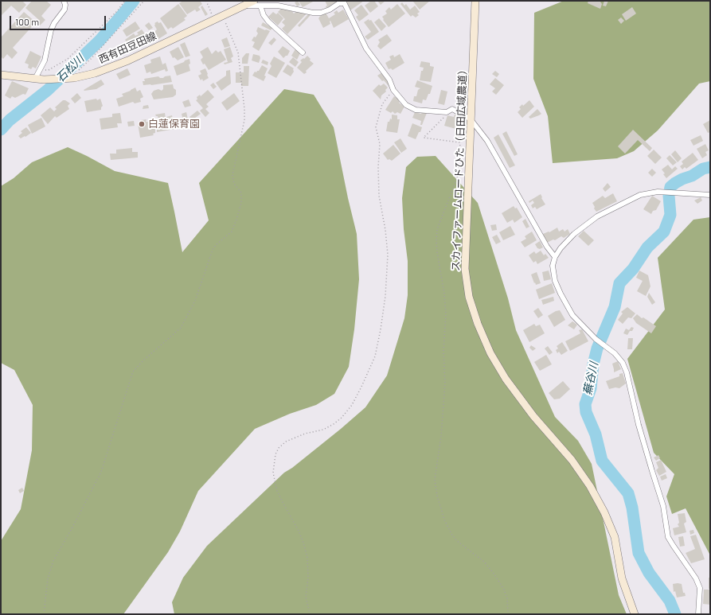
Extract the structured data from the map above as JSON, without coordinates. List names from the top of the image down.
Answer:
{
  "streets": {
    "street": ["西有田豆田線", "スカイファームロードひた（日田広域農道）"]
  },
  "water": ["石松川", "蕪谷川"],
  "places": ["白蓮保育園"],
  "scale_bar": "100 m"
}
